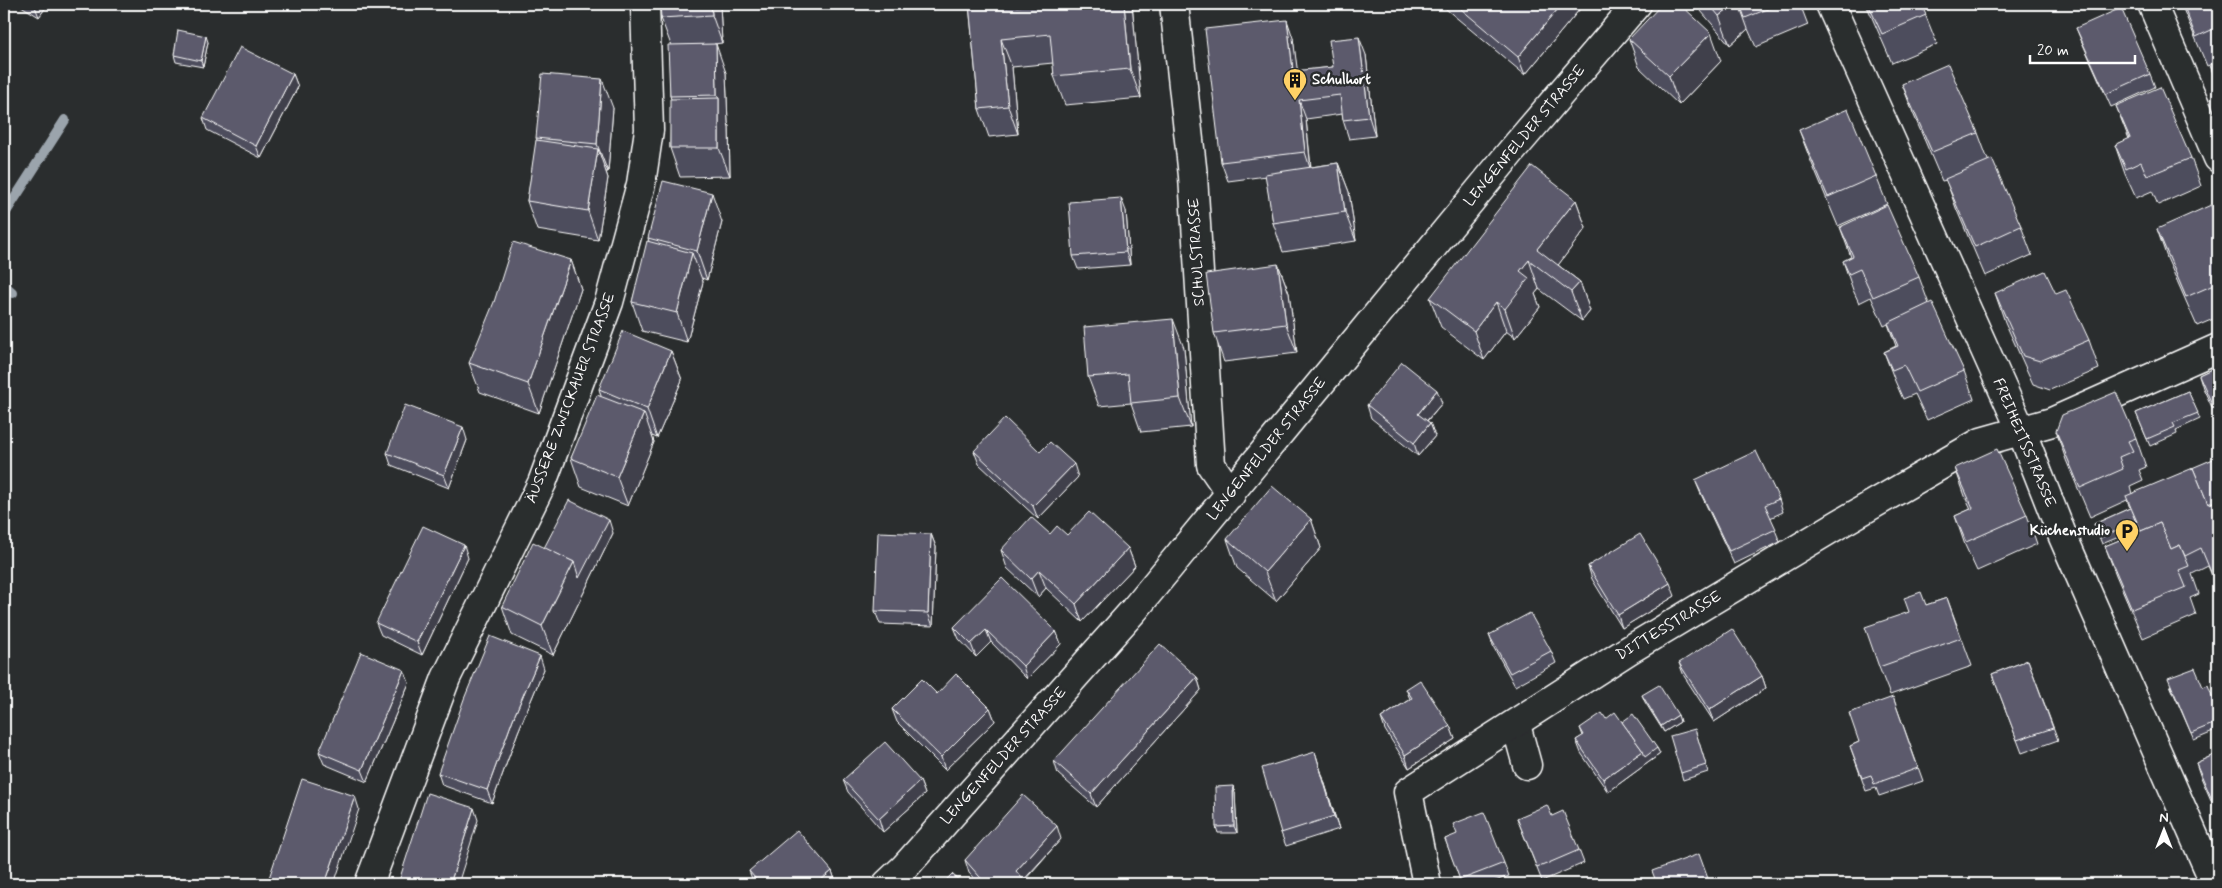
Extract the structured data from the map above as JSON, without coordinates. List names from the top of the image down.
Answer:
{
  "streets": {
    "street": [
      "LENGENFELDER STRASSE",
      "SCHULSTRASSE",
      "ÄUSSERE ZWICKAUER STRASSE",
      "FREIHEITSSTRASSE",
      "DITTESSTRASSE"
    ]
  },
  "crossings": [
    ["LENGENFELDER STRASSE", "SCHULSTRASSE"],
    ["FREIHEITSSTRASSE", "DITTESSTRASSE"]
  ],
  "places": {
    "building": ["Schulhort"],
    "parking": ["Küchenstudio"]
  },
  "scale_bar": "20 m",
  "north": "top"
}
